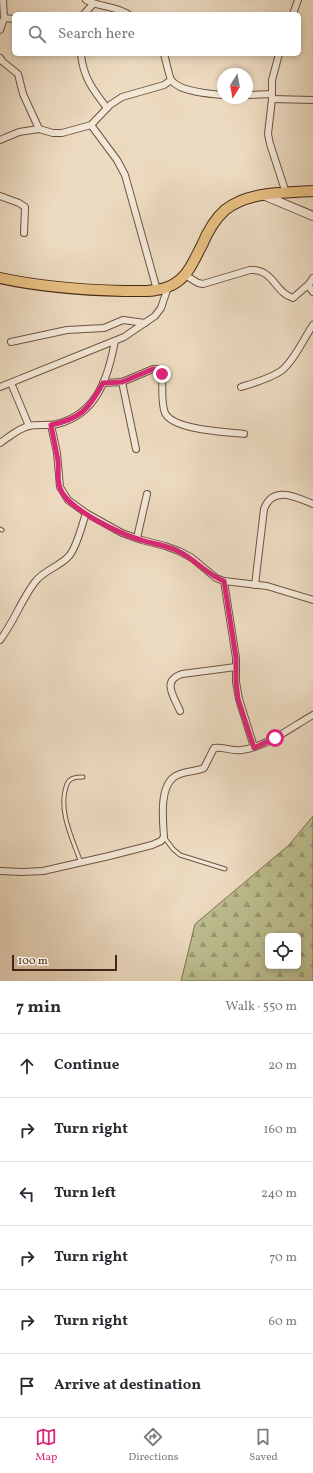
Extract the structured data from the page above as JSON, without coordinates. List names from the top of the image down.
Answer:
{
  "scale_bar": "100 m",
  "north": "bottom",
  "page": {
    "search": "Search here",
    "scale": "100 m",
    "heading": ["7 min", "Walk · 550 m"],
    "list": [
      ["Continue", "20 m"],
      ["Turn right", "160 m"],
      ["Turn left", "240 m"],
      ["Turn right", "70 m"],
      ["Turn right", "60 m"],
      "Arrive at destination"
    ],
    "nav": ["Map", "Directions", "Saved"]
  }
}
